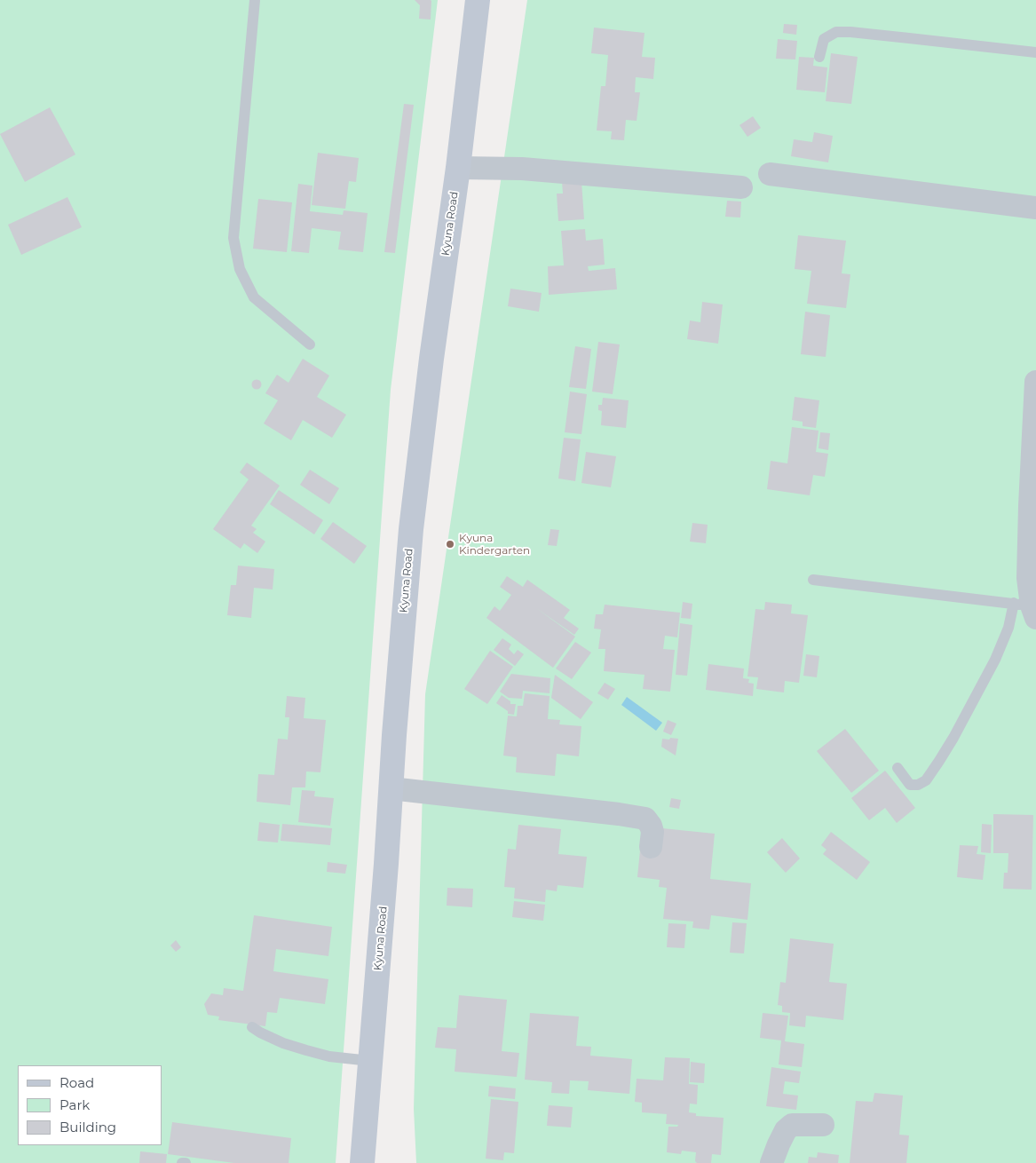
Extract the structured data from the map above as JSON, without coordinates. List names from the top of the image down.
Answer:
{
  "streets": {
    "main road": ["Kyuna Road"]
  },
  "places": ["Kyuna Kindergarten"],
  "legend": ["Road", "Park", "Building"]
}
